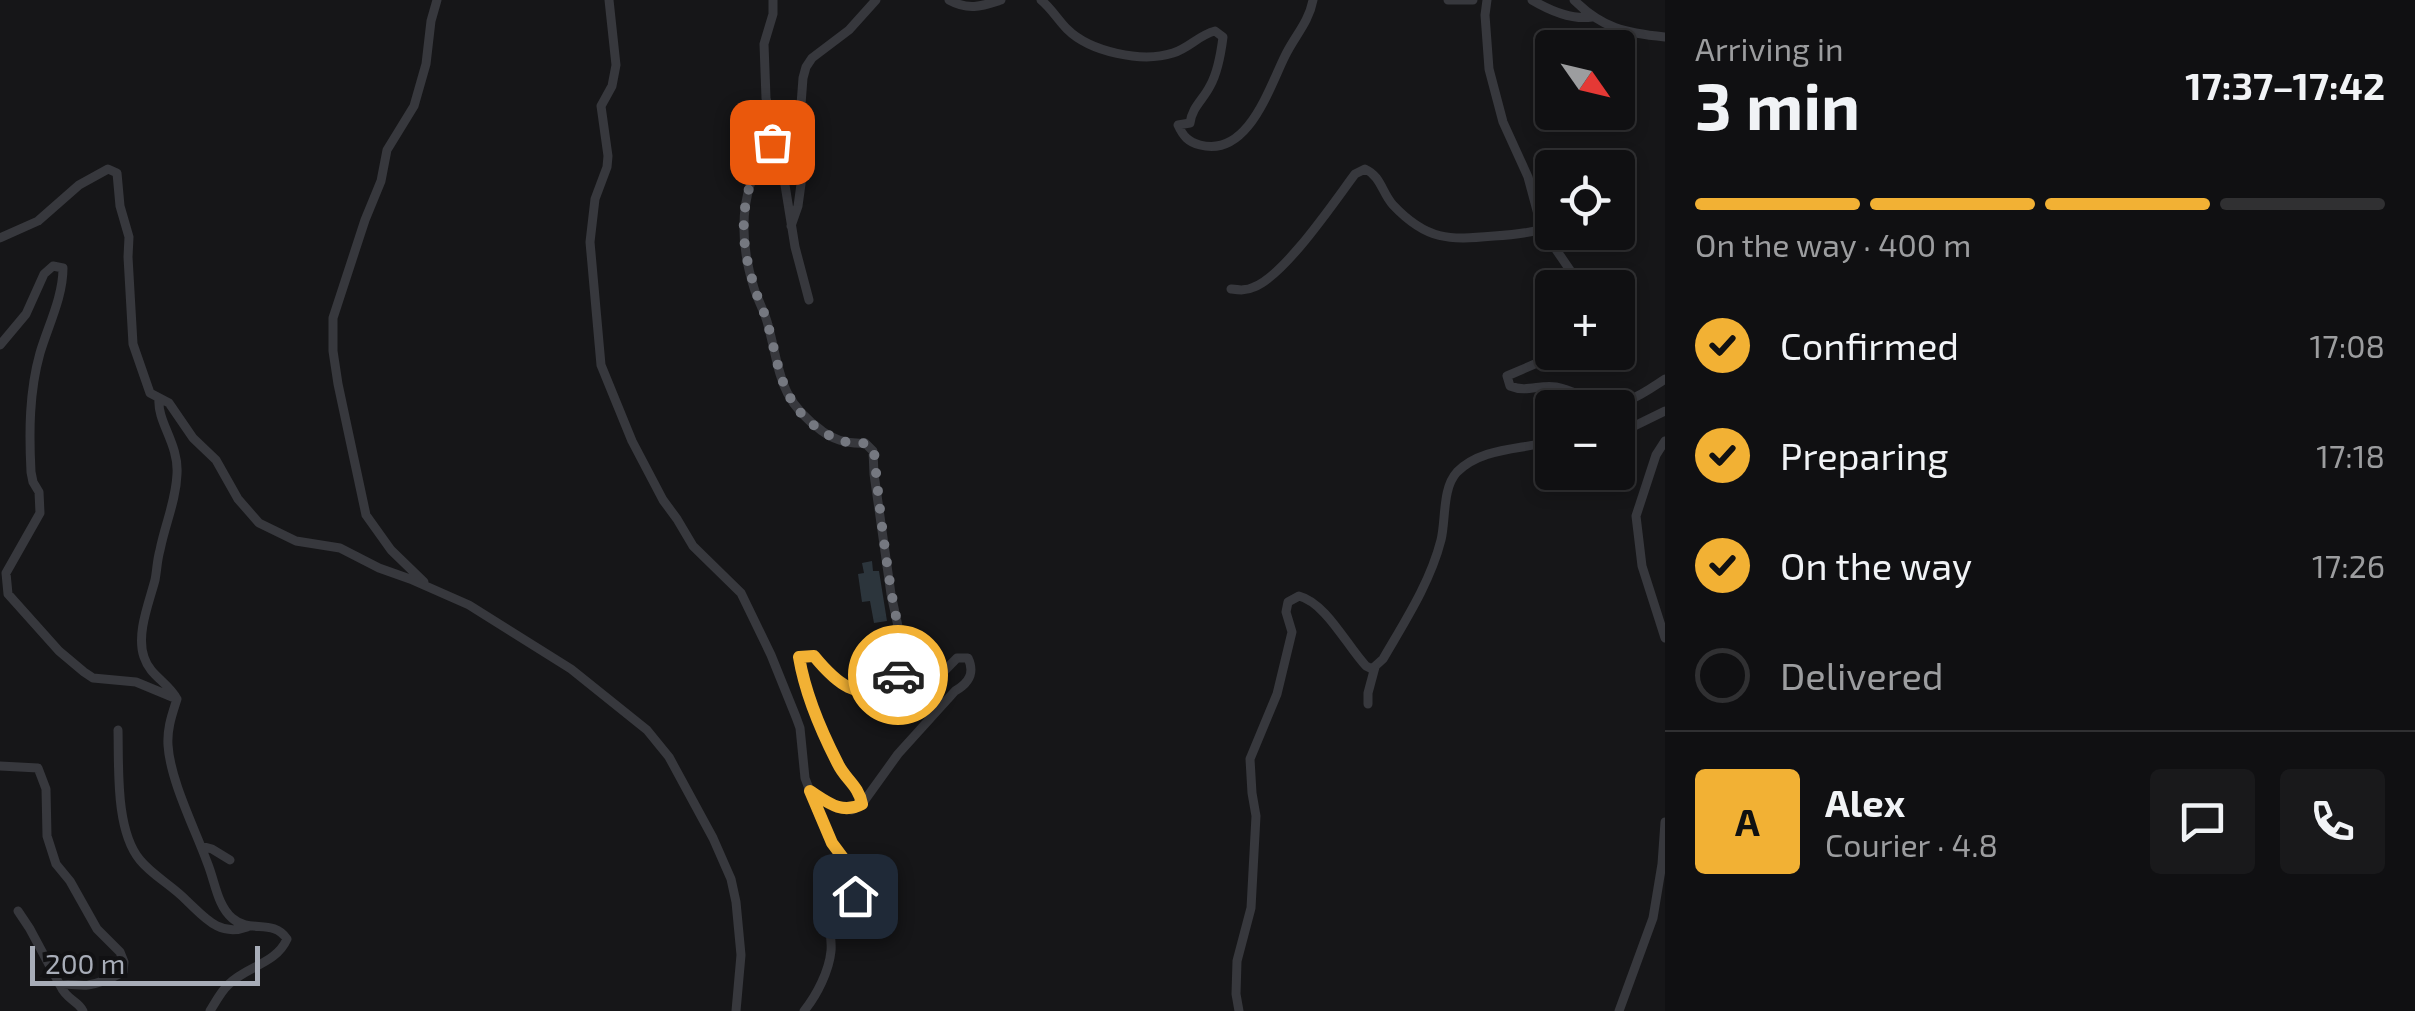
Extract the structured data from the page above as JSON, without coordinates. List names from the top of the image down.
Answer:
{
  "scale_bar": "200 m",
  "north": "bottom right",
  "page": {
    "heading": ["3 min", "Arriving in", "17:37–17:42"],
    "panel": ["Alex", "Courier · 4.8"],
    "map_buttons": ["+", "−"],
    "bar": "On the way · 400 m",
    "list": [
      ["Confirmed", "17:08"],
      ["Preparing", "17:18"],
      ["On the way", "17:26"],
      "Delivered"
    ],
    "round": "A",
    "scale": "200 m"
  }
}
